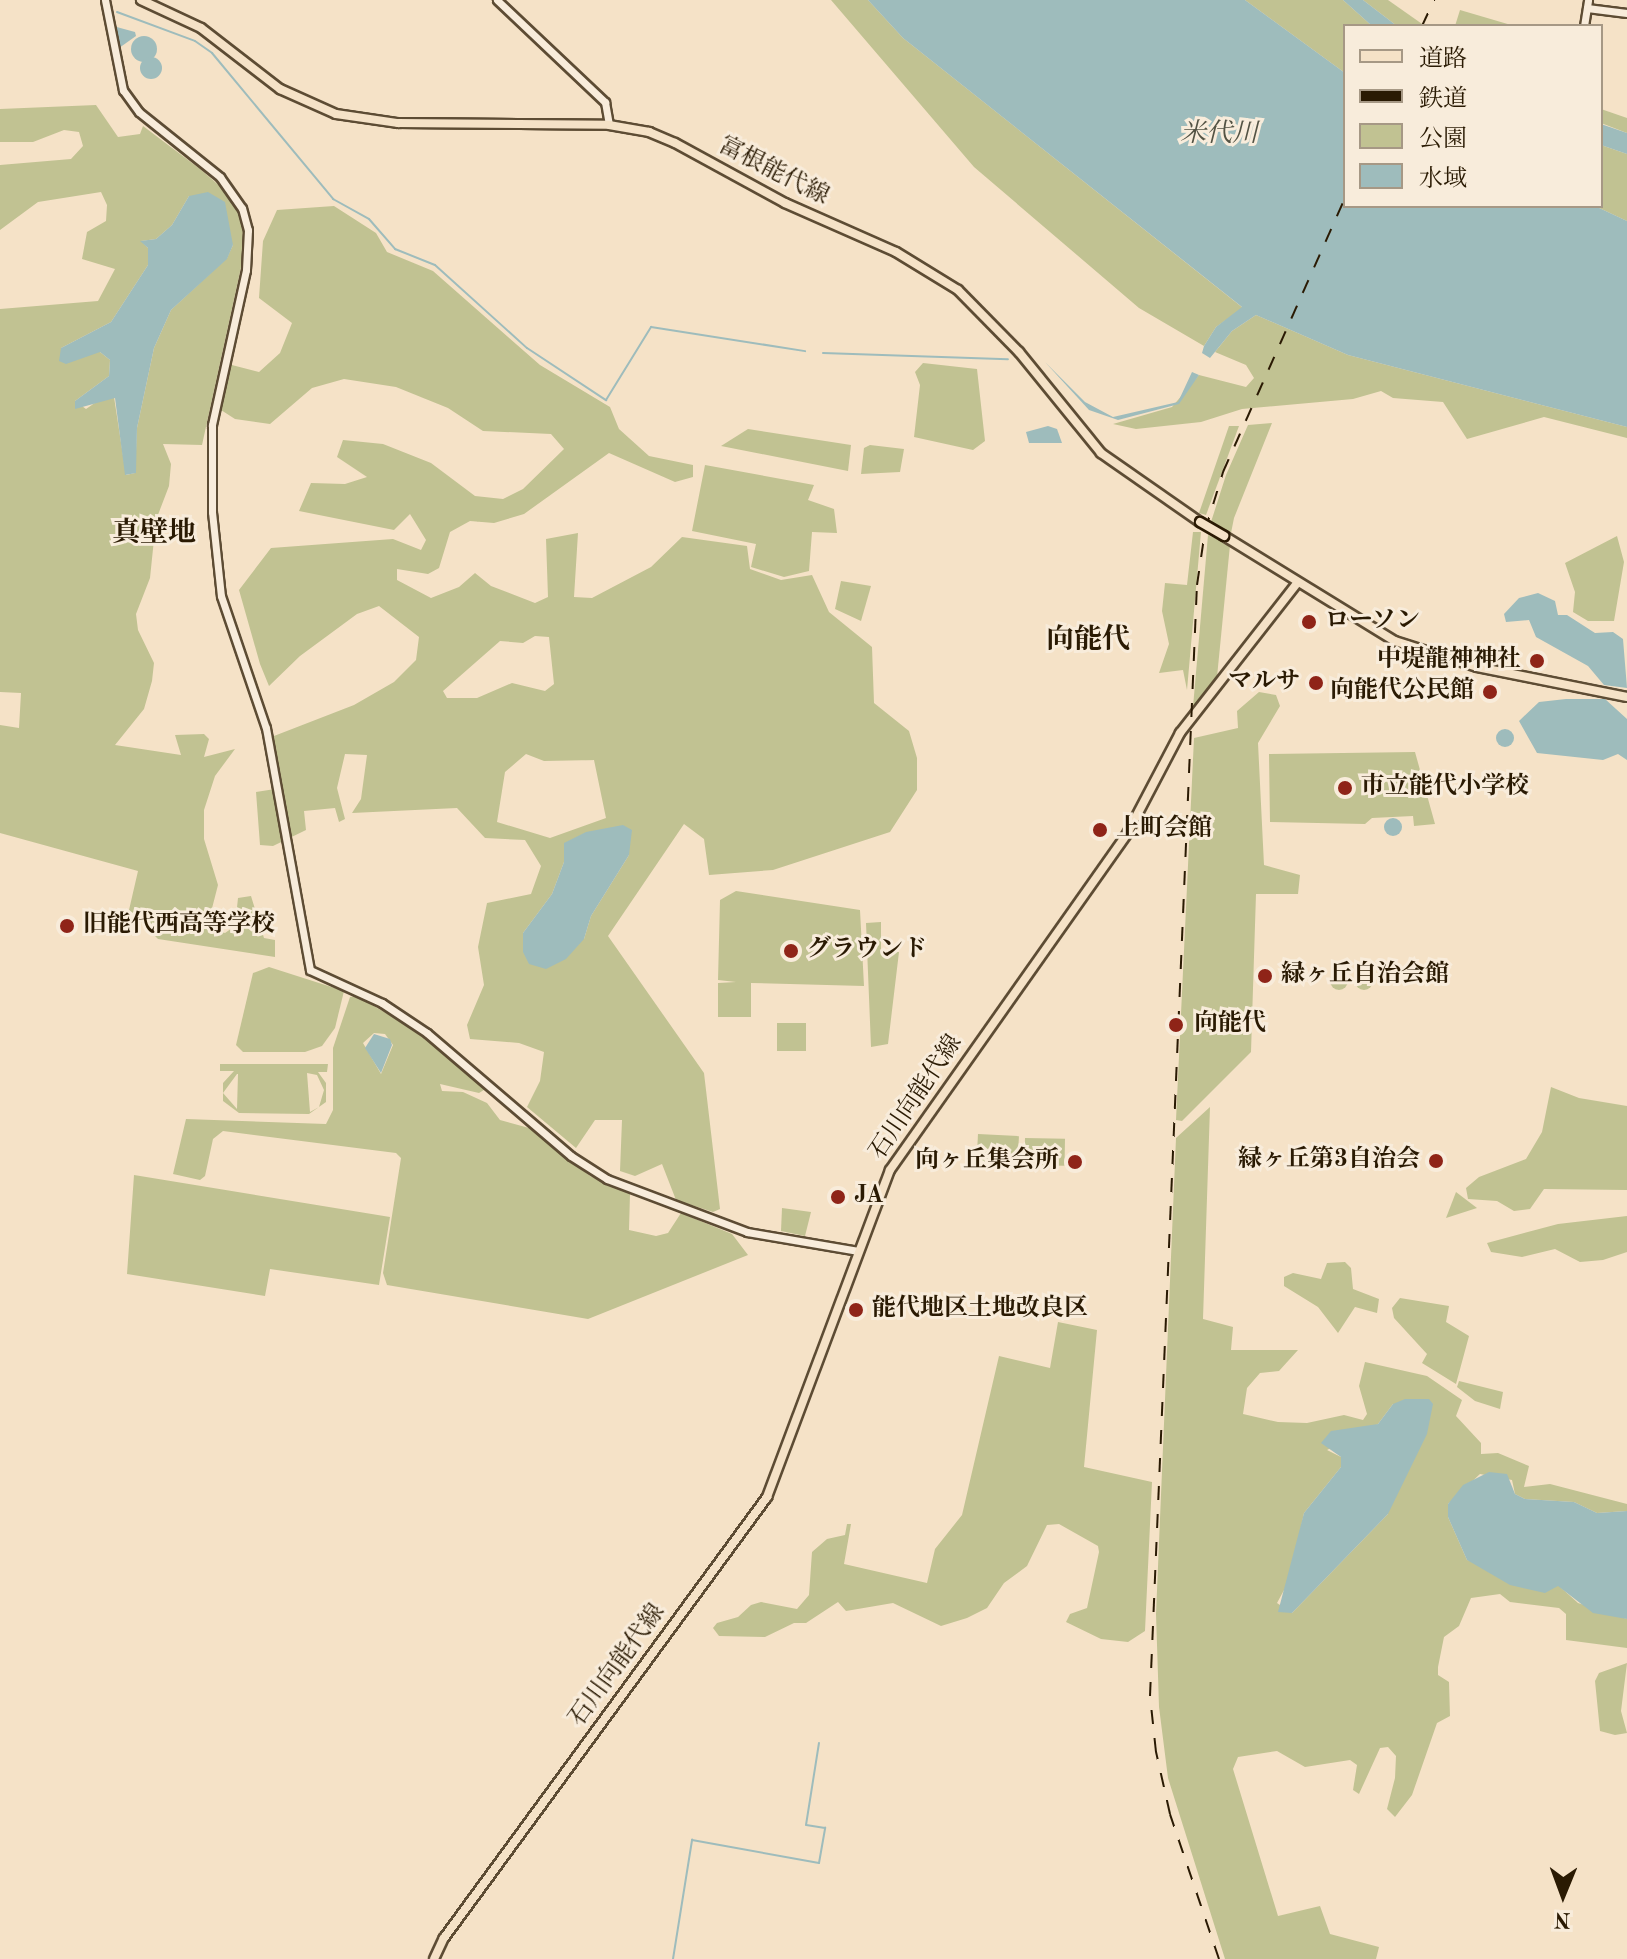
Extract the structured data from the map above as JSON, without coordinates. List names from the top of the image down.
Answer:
{
  "streets": {
    "main road": ["富根能代線", "石川向能代線"]
  },
  "crossings": [
    ["富根能代線", "石川向能代線"]
  ],
  "districts": ["真壁地", "向能代"],
  "water": ["米代川"],
  "places": [
    "ローソン",
    "中堤龍神神社",
    "マルサ",
    "向能代公民館",
    "市立能代小学校",
    "上町会館",
    "旧能代西高等学校",
    "グラウンド",
    "緑ヶ丘自治会館",
    "向能代",
    "緑ヶ丘第3自治会",
    "向ヶ丘集会所",
    "JA",
    "能代地区土地改良区"
  ],
  "legend": [
    "道路",
    "鉄道",
    "公園",
    "水域"
  ],
  "north": "bottom"
}
